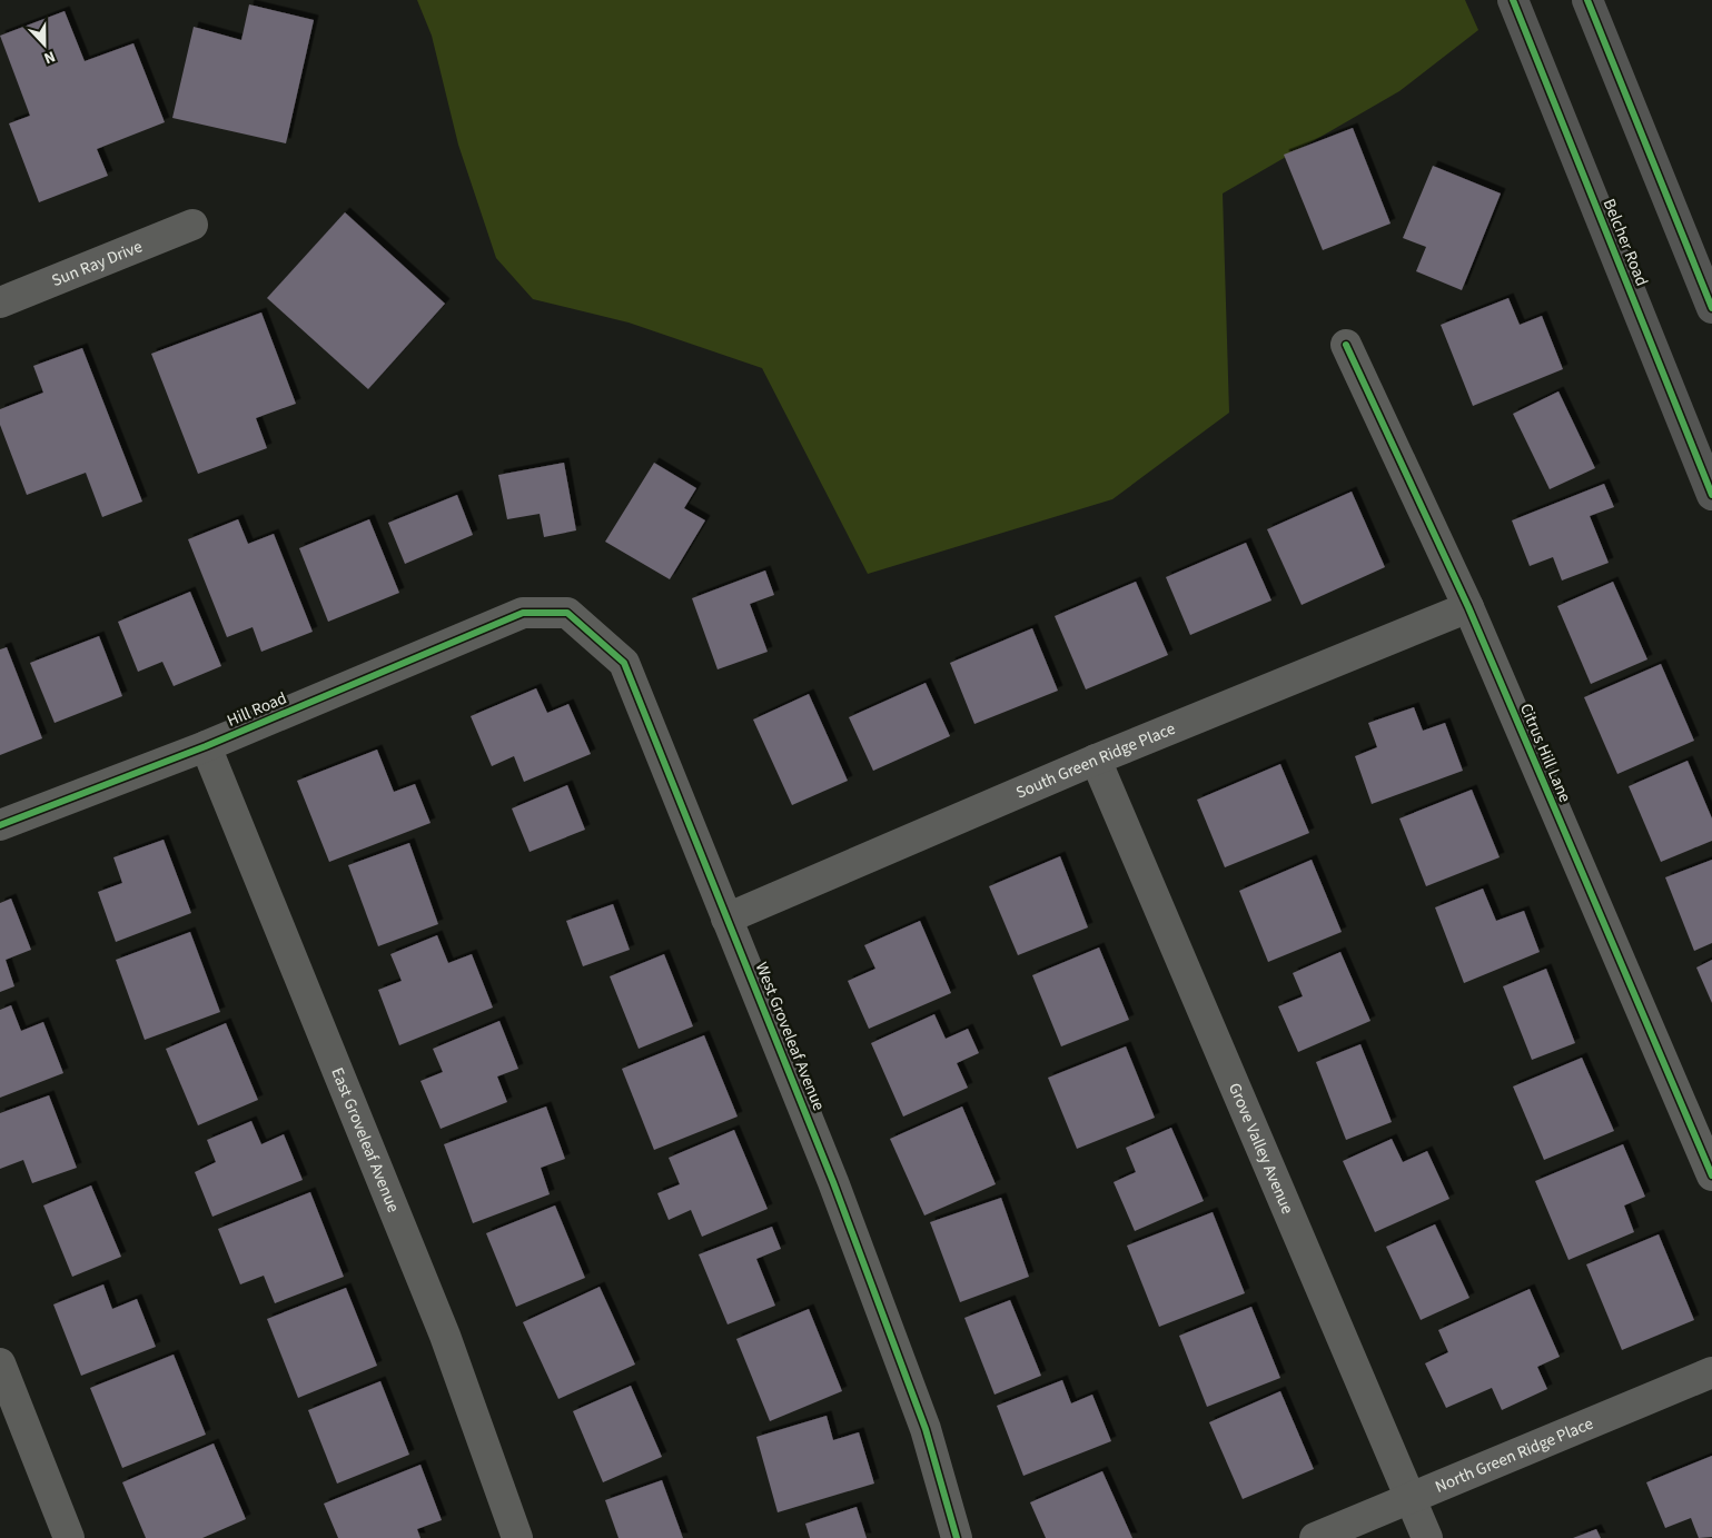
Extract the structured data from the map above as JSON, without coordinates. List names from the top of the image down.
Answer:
{
  "streets": {
    "main road": ["Belcher Road"],
    "street": [
      "Sun Ray Drive",
      "Hill Road",
      "Citrus Hill Lane",
      "South Green Ridge Place",
      "West Groveleaf Avenue",
      "East Groveleaf Avenue",
      "Grove Valley Avenue",
      "North Green Ridge Place"
    ]
  },
  "crossings": [
    ["Hill Road", "West Groveleaf Avenue"],
    ["Hill Road", "East Groveleaf Avenue"],
    ["Citrus Hill Lane", "South Green Ridge Place"],
    ["South Green Ridge Place", "West Groveleaf Avenue"],
    ["South Green Ridge Place", "Grove Valley Avenue"],
    ["Grove Valley Avenue", "North Green Ridge Place"]
  ],
  "north": "bottom"
}
